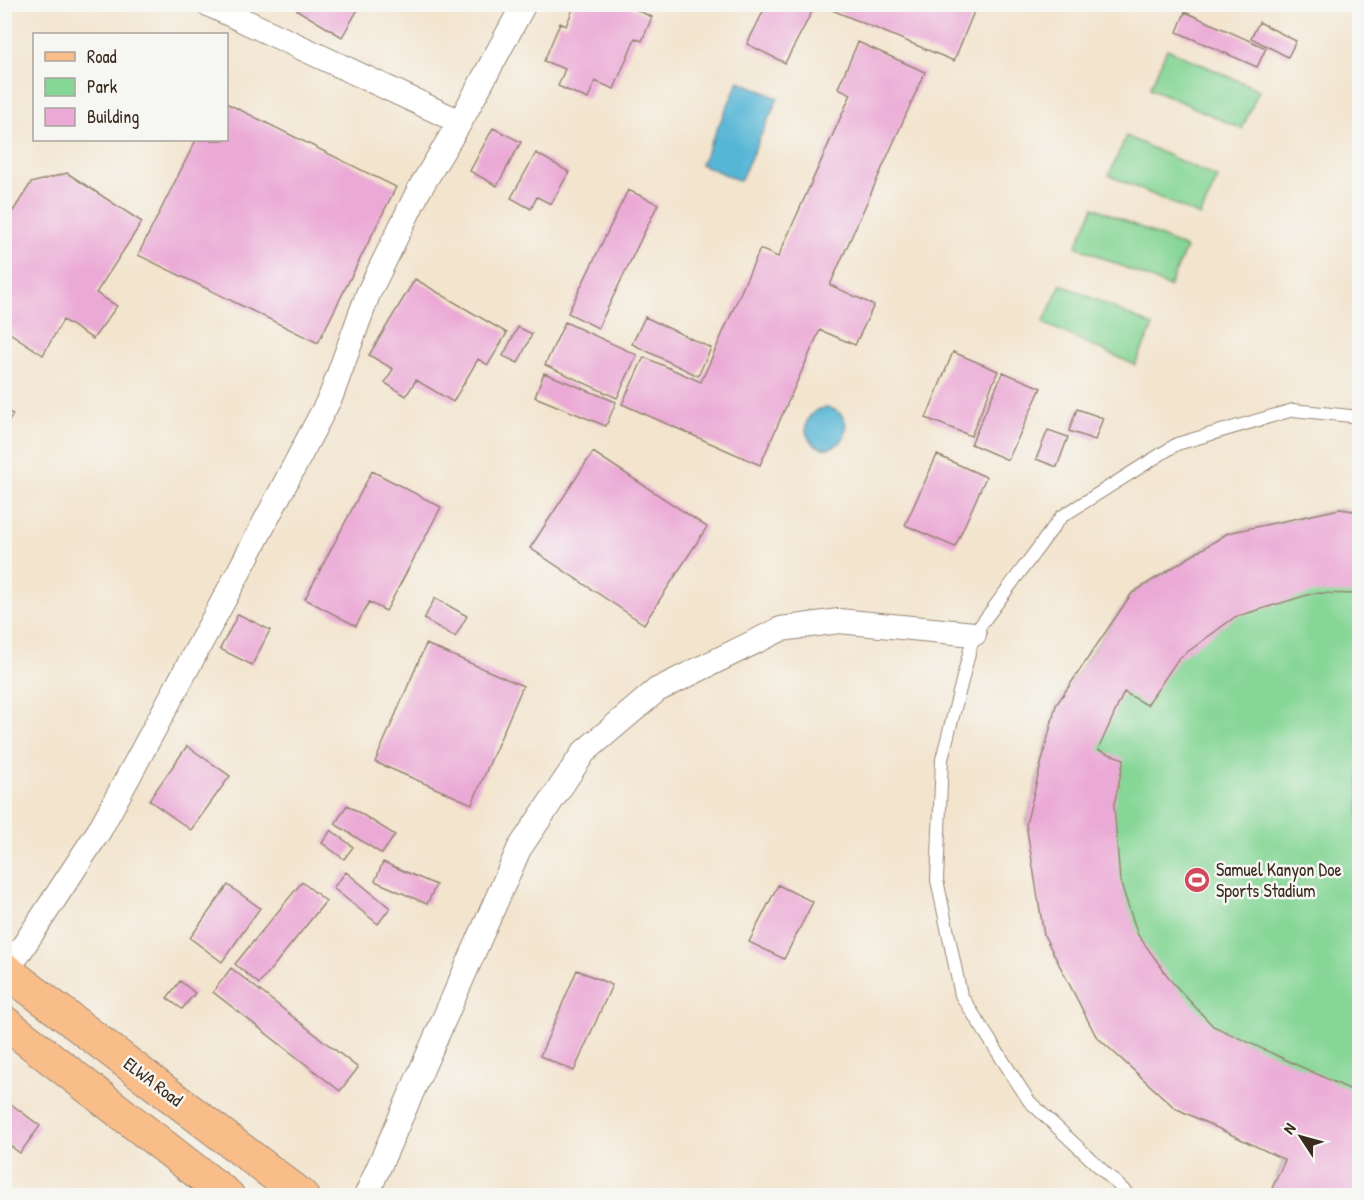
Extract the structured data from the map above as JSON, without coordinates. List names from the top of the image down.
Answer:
{
  "streets": {
    "main road": ["ELWA Road"]
  },
  "places": {
    "sports": ["Samuel Kanyon Doe Sports Stadium"]
  },
  "legend": ["Road", "Park", "Building"],
  "north": "top left"
}
